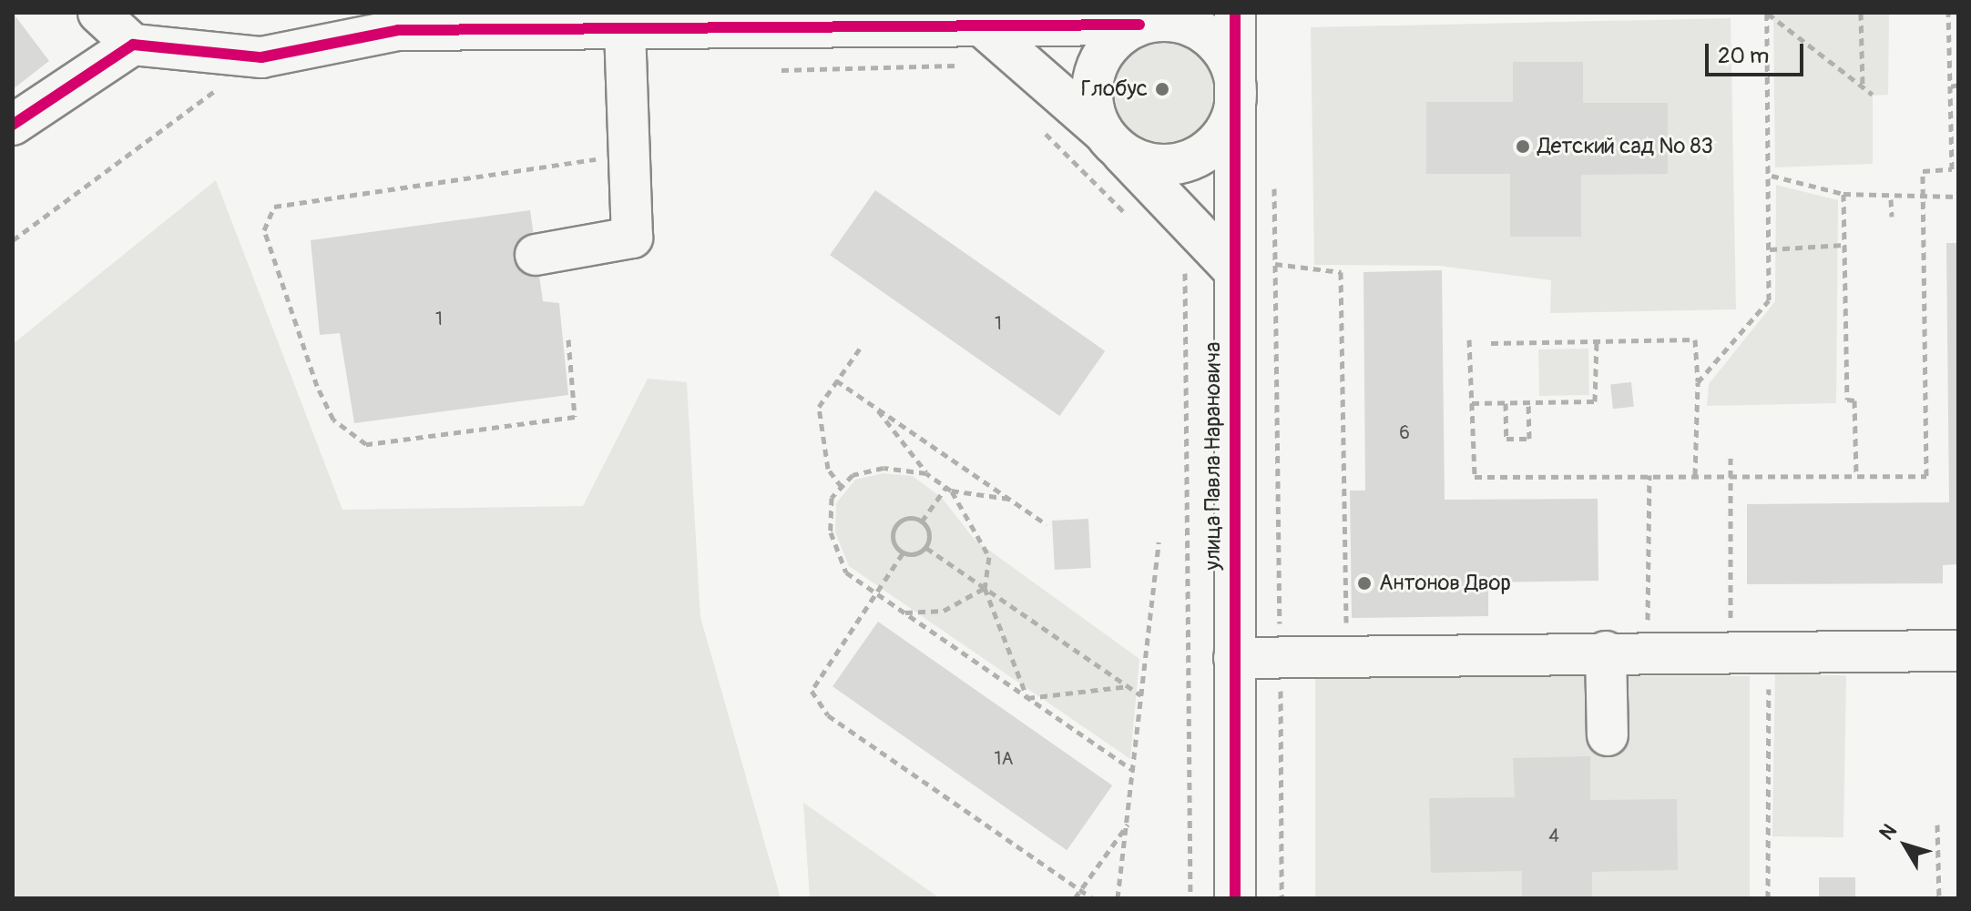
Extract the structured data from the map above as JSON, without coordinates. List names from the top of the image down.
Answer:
{
  "streets": {
    "street": ["улица Павла Нарановича"]
  },
  "places": ["Глобус", "Детский сад № 83", "Антонов Двор"],
  "house_numbers": [
    "1",
    "1",
    "6",
    "1А",
    "4"
  ],
  "scale_bar": "20 m",
  "north": "top left"
}
